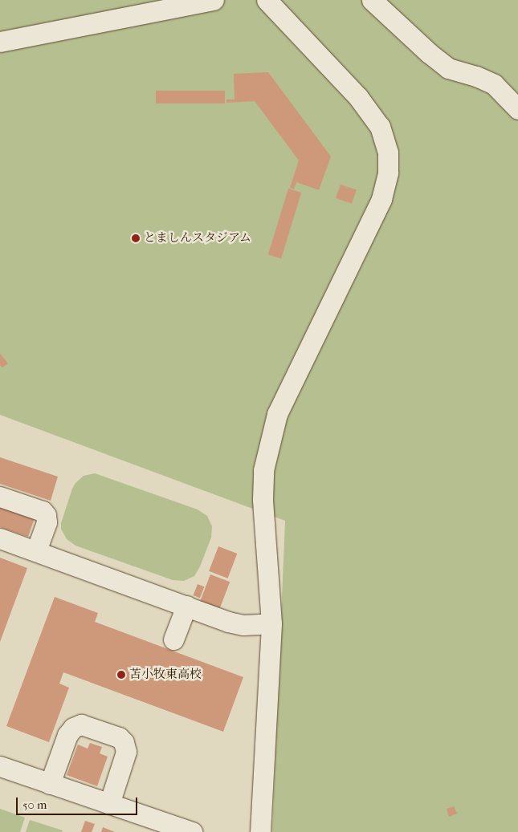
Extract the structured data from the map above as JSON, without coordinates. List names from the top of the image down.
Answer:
{
  "places": ["とましんスタジアム", "苫小牧東高校"],
  "scale_bar": "50 m"
}
